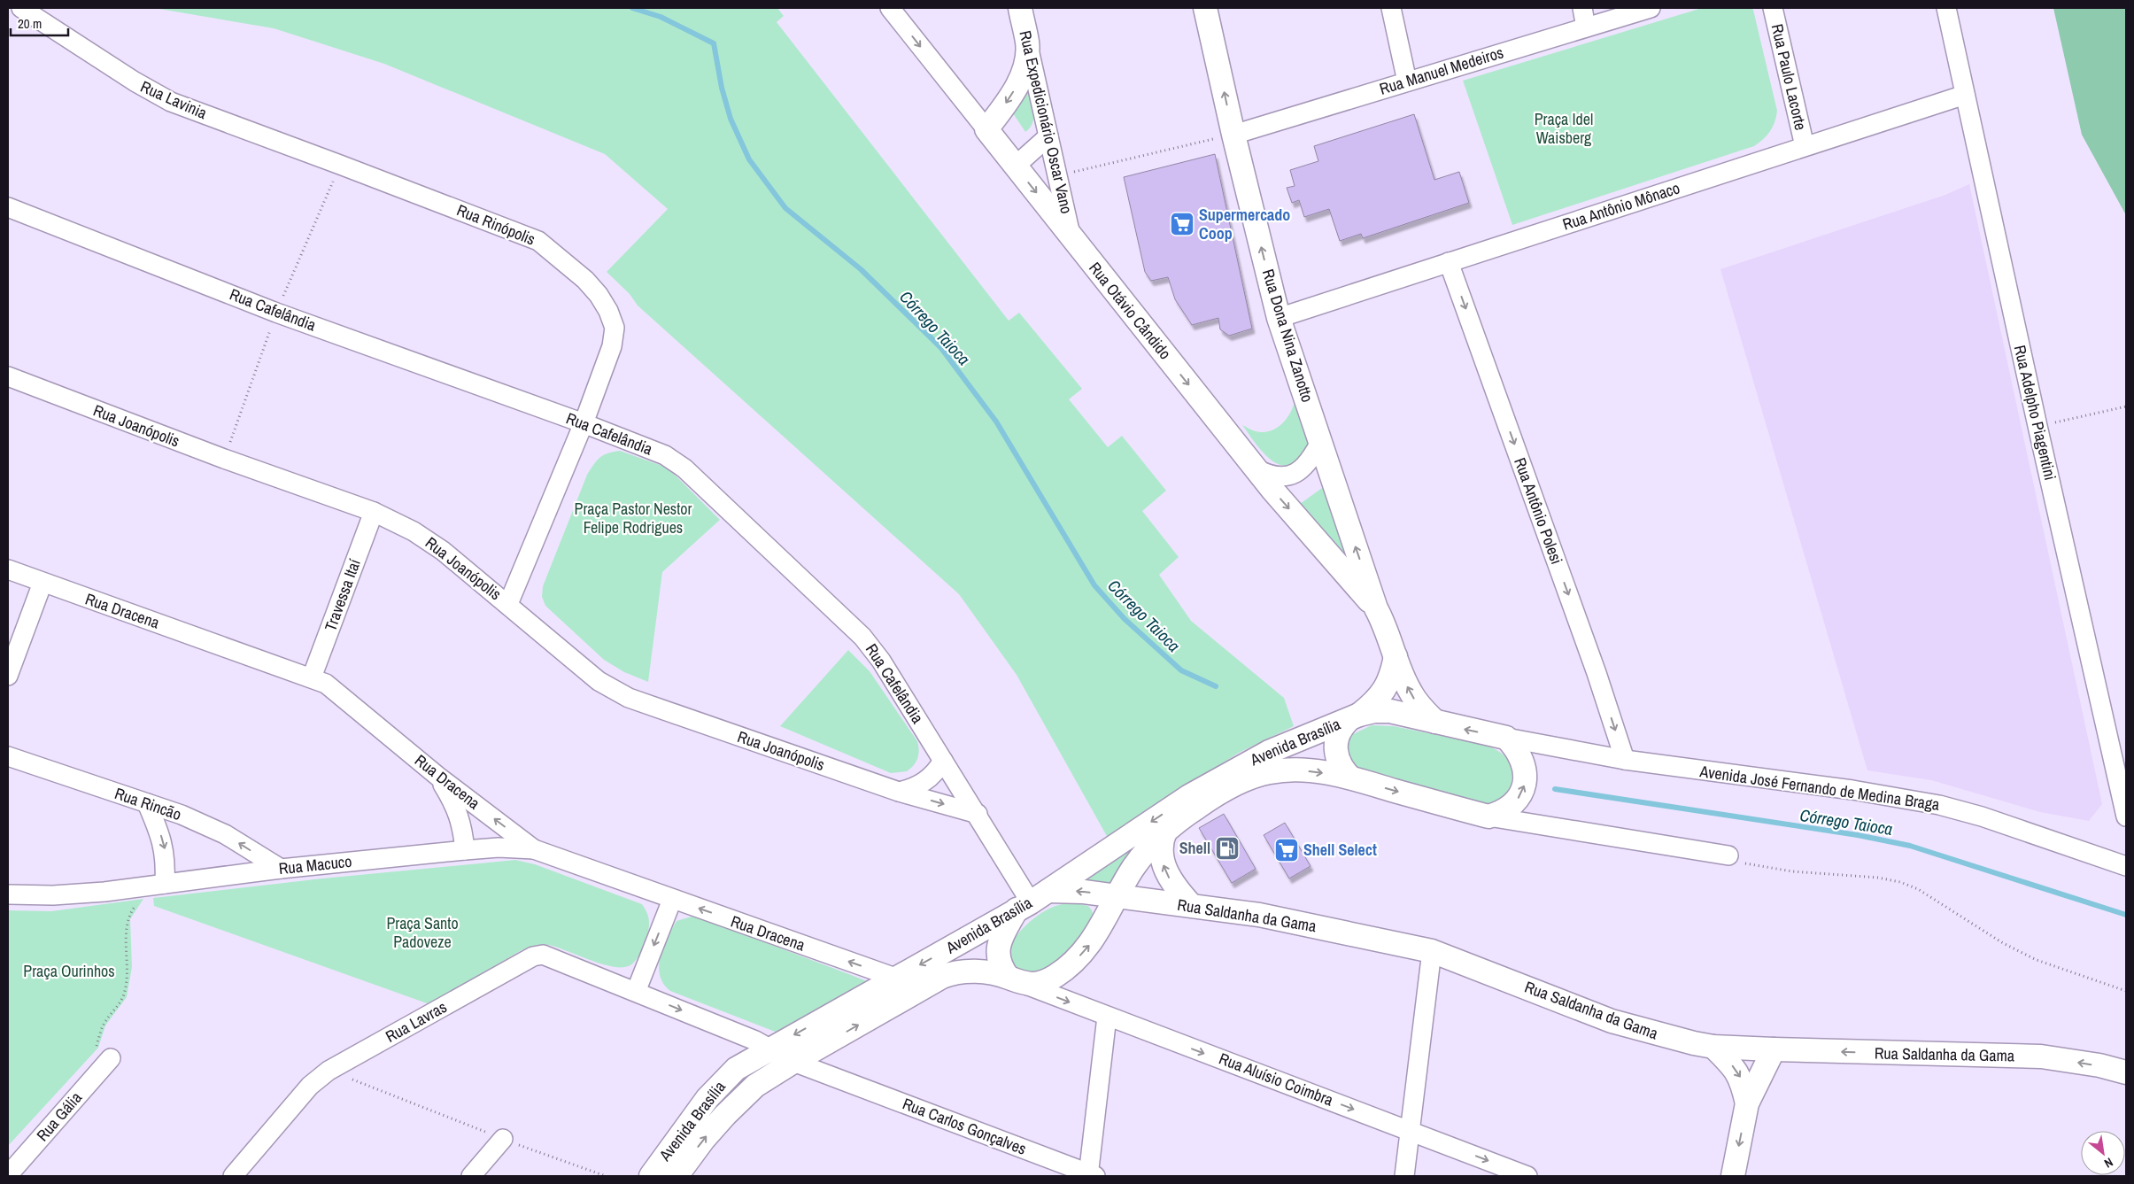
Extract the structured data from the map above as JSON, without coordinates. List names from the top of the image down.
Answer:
{
  "streets": {
    "main road": [
      "Rua Expedicionário Oscar Vano",
      "Rua Otávio Cândido",
      "Rua Dona Nina Zanotto",
      "Avenida Brasília",
      "Avenida José Fernando de Medina Braga",
      "Rua Saldanha da Gama"
    ],
    "street": [
      "Rua Manuel Medeiros",
      "Rua Paulo Lacorte",
      "Rua Lavinia",
      "Rua Antônio Mônaco",
      "Rua Rinópolis",
      "Rua Cafelândia",
      "Rua Adelpho Piagentini",
      "Rua Joanópolis",
      "Rua Antônio Polesi",
      "Travessa Itaí",
      "Rua Dracena",
      "Rua Rincão",
      "Rua Macuco",
      "Rua Lavras",
      "Rua Aluísio Coimbra",
      "Rua Gália",
      "Rua Carlos Gonçalves"
    ]
  },
  "crossings": [
    ["Rua Manuel Medeiros", "Rua Dona Nina Zanotto"],
    ["Rua Paulo Lacorte", "Rua Antônio Mônaco"],
    ["Rua Lavinia", "Rua Rinópolis"],
    ["Rua Expedicionário Oscar Vano", "Rua Otávio Cândido"],
    ["Rua Antônio Mônaco", "Rua Dona Nina Zanotto"],
    ["Rua Antônio Mônaco", "Rua Adelpho Piagentini"],
    ["Rua Antônio Mônaco", "Rua Antônio Polesi"],
    ["Rua Rinópolis", "Rua Cafelândia"],
    ["Rua Rinópolis", "Rua Joanópolis"],
    ["Rua Cafelândia", "Rua Joanópolis"],
    ["Rua Cafelândia", "Avenida Brasília"],
    ["Rua Cafelândia", "Rua Saldanha da Gama"],
    ["Rua Otávio Cândido", "Rua Dona Nina Zanotto"],
    ["Rua Dona Nina Zanotto", "Avenida José Fernando de Medina Braga"],
    ["Rua Joanópolis", "Travessa Itaí"],
    ["Rua Antônio Polesi", "Avenida José Fernando de Medina Braga"],
    ["Travessa Itaí", "Rua Dracena"],
    ["Rua Dracena", "Avenida Brasília"],
    ["Rua Dracena", "Rua Macuco"],
    ["Avenida Brasília", "Avenida José Fernando de Medina Braga"],
    ["Avenida Brasília", "Rua Saldanha da Gama"],
    ["Avenida Brasília", "Rua Lavras"],
    ["Avenida Brasília", "Rua Aluísio Coimbra"],
    ["Avenida Brasília", "Rua Carlos Gonçalves"],
    ["Rua Rincão", "Rua Macuco"],
    ["Rua Lavras", "Rua Carlos Gonçalves"]
  ],
  "one_way": [
    "Rua Otávio Cândido",
    "Rua Dona Nina Zanotto",
    "Rua Antônio Polesi",
    "Rua Dracena",
    "Rua Rincão",
    "Rua Saldanha da Gama",
    "Rua Aluísio Coimbra"
  ],
  "water": ["Córrego Taioca"],
  "parks": [
    "Praça Idel Waisberg",
    "Praça Pastor Nestor Felipe Rodrigues",
    "Praça Santo Padoveze",
    "Praça Ourinhos"
  ],
  "places": {
    "supermarket": ["Supermercado Coop", "Shell Select"],
    "fuel station": ["Shell"]
  },
  "scale_bar": "20 m",
  "north": "bottom right"
}
